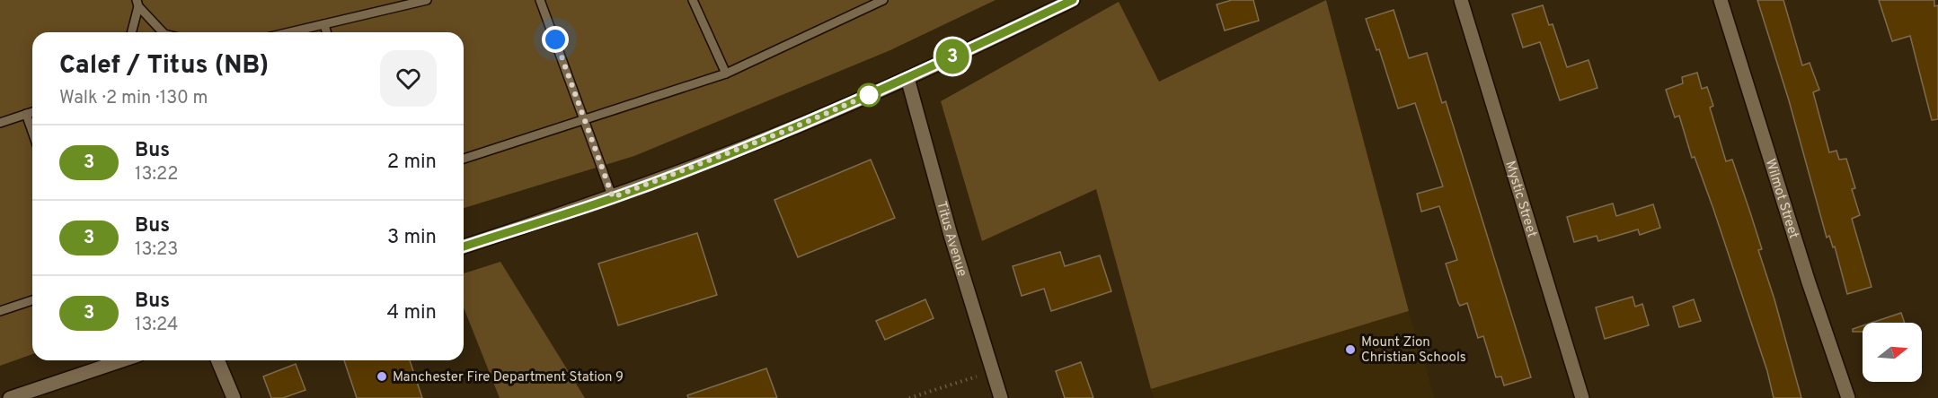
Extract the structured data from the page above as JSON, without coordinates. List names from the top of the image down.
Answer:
{
  "streets": {
    "street": ["Mystic Street", "Wilmot Street", "Titus Avenue"]
  },
  "places": ["Mount Zion Christian Schools", "Manchester Fire Department Station 9"],
  "lines": ["bus line 3"],
  "north": "right",
  "page": {
    "on_map": "3",
    "heading": ["Calef / Titus (NB)", "Walk · 2 min · 130 m"],
    "list": [
      {
        "mark": "3",
        "name": "Bus",
        "note": "13:22",
        "value": "2 min"
      },
      {
        "mark": "3",
        "name": "Bus",
        "note": "13:23",
        "value": "3 min"
      },
      {
        "mark": "3",
        "name": "Bus",
        "note": "13:24",
        "value": "4 min"
      }
    ]
  }
}
